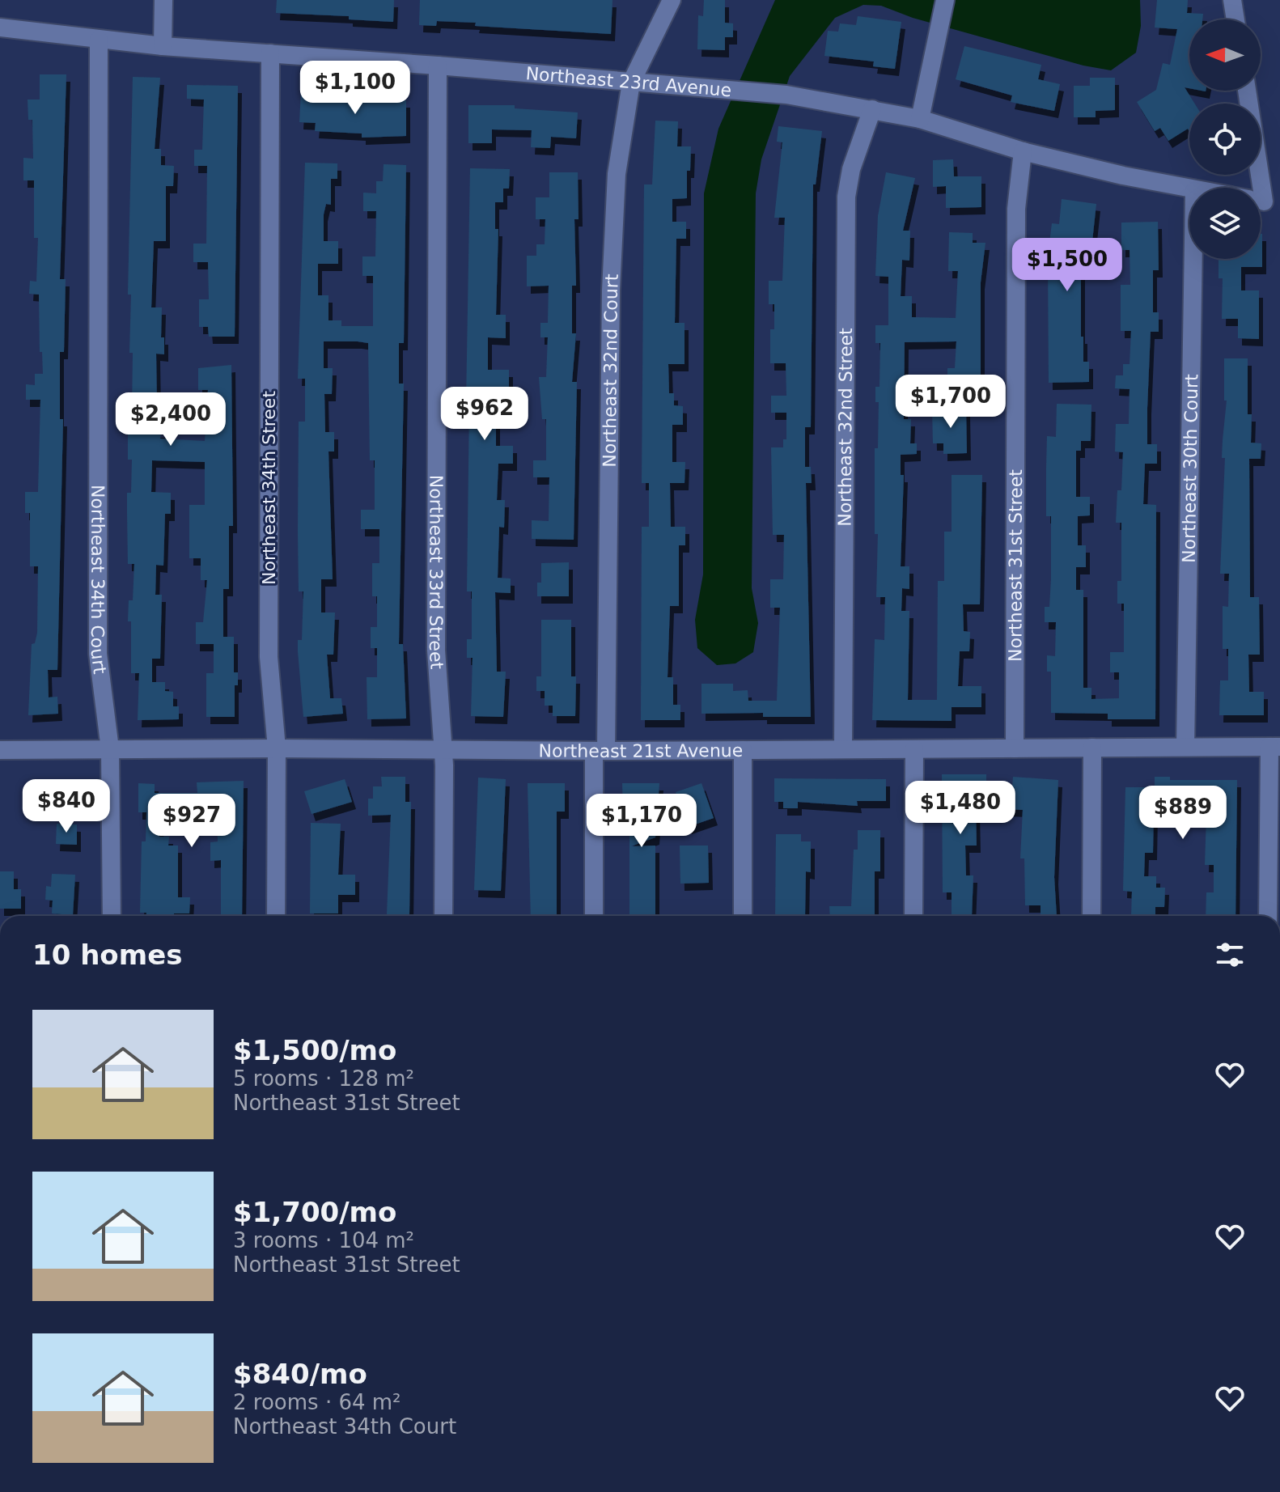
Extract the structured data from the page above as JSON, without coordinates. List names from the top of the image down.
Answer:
{
  "streets": {
    "street": [
      "Northeast 23rd Avenue",
      "Northeast 32nd Court",
      "Northeast 32nd Street",
      "Northeast 30th Court",
      "Northeast 34th Street",
      "Northeast 31st Street",
      "Northeast 33rd Street",
      "Northeast 34th Court",
      "Northeast 21st Avenue"
    ]
  },
  "crossings": [
    ["Northeast 23rd Avenue", "Northeast 32nd Court"],
    ["Northeast 23rd Avenue", "Northeast 32nd Street"],
    ["Northeast 23rd Avenue", "Northeast 34th Street"],
    ["Northeast 23rd Avenue", "Northeast 31st Street"],
    ["Northeast 23rd Avenue", "Northeast 33rd Street"],
    ["Northeast 23rd Avenue", "Northeast 34th Court"],
    ["Northeast 32nd Court", "Northeast 21st Avenue"],
    ["Northeast 32nd Street", "Northeast 21st Avenue"],
    ["Northeast 30th Court", "Northeast 21st Avenue"],
    ["Northeast 34th Street", "Northeast 21st Avenue"],
    ["Northeast 31st Street", "Northeast 21st Avenue"],
    ["Northeast 33rd Street", "Northeast 21st Avenue"],
    ["Northeast 34th Court", "Northeast 21st Avenue"]
  ],
  "north": "left",
  "page": {
    "price": [
      "$1,100",
      "$1,500",
      "$1,700",
      "$962",
      "$2,400",
      "$840",
      "$1,480",
      "$889",
      "$927",
      "$1,170"
    ],
    "heading": "10 homes",
    "list": [
      {
        "name": "$1,500/mo",
        "note": "5 rooms · 128 m² · Northeast 31st Street"
      },
      {
        "name": "$1,700/mo",
        "note": "3 rooms · 104 m² · Northeast 31st Street"
      },
      {
        "name": "$840/mo",
        "note": "2 rooms · 64 m² · Northeast 34th Court"
      }
    ]
  }
}
